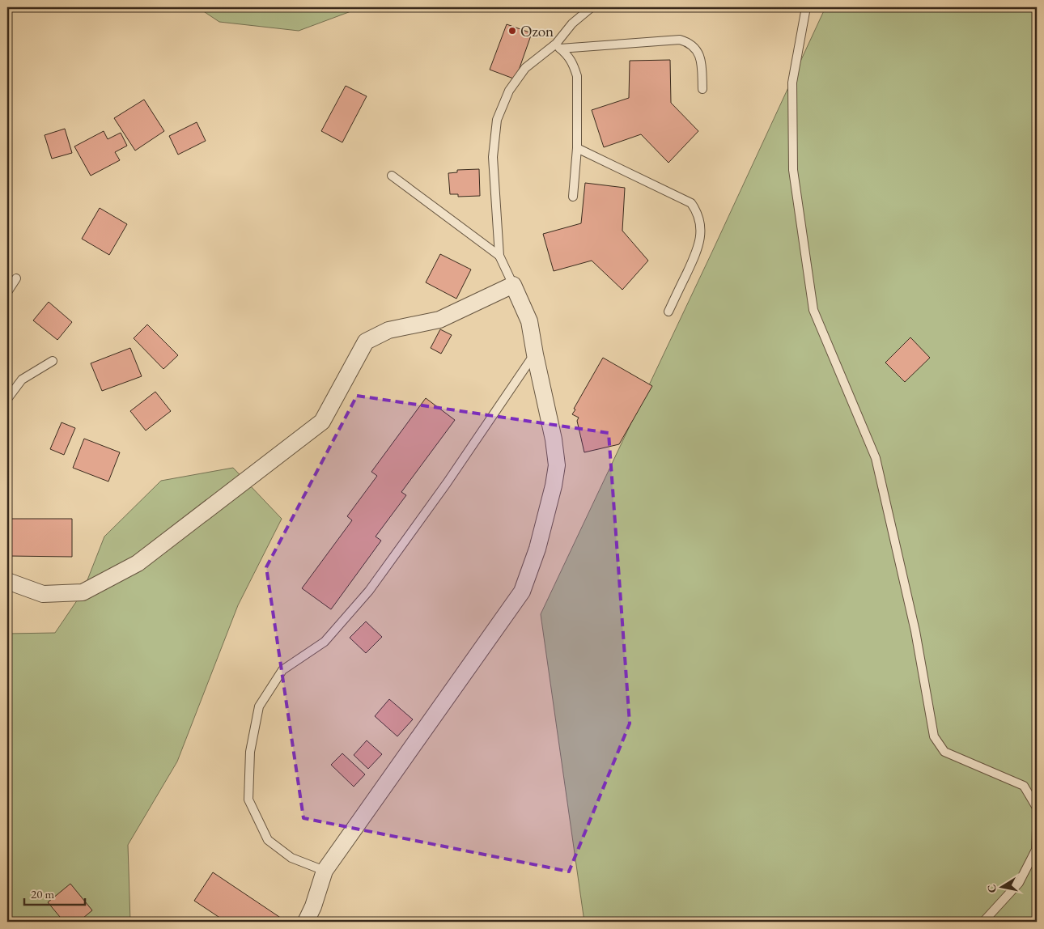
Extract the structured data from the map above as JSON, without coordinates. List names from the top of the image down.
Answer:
{
  "places": ["Ozon"],
  "scale_bar": "20 m",
  "north": "left"
}
